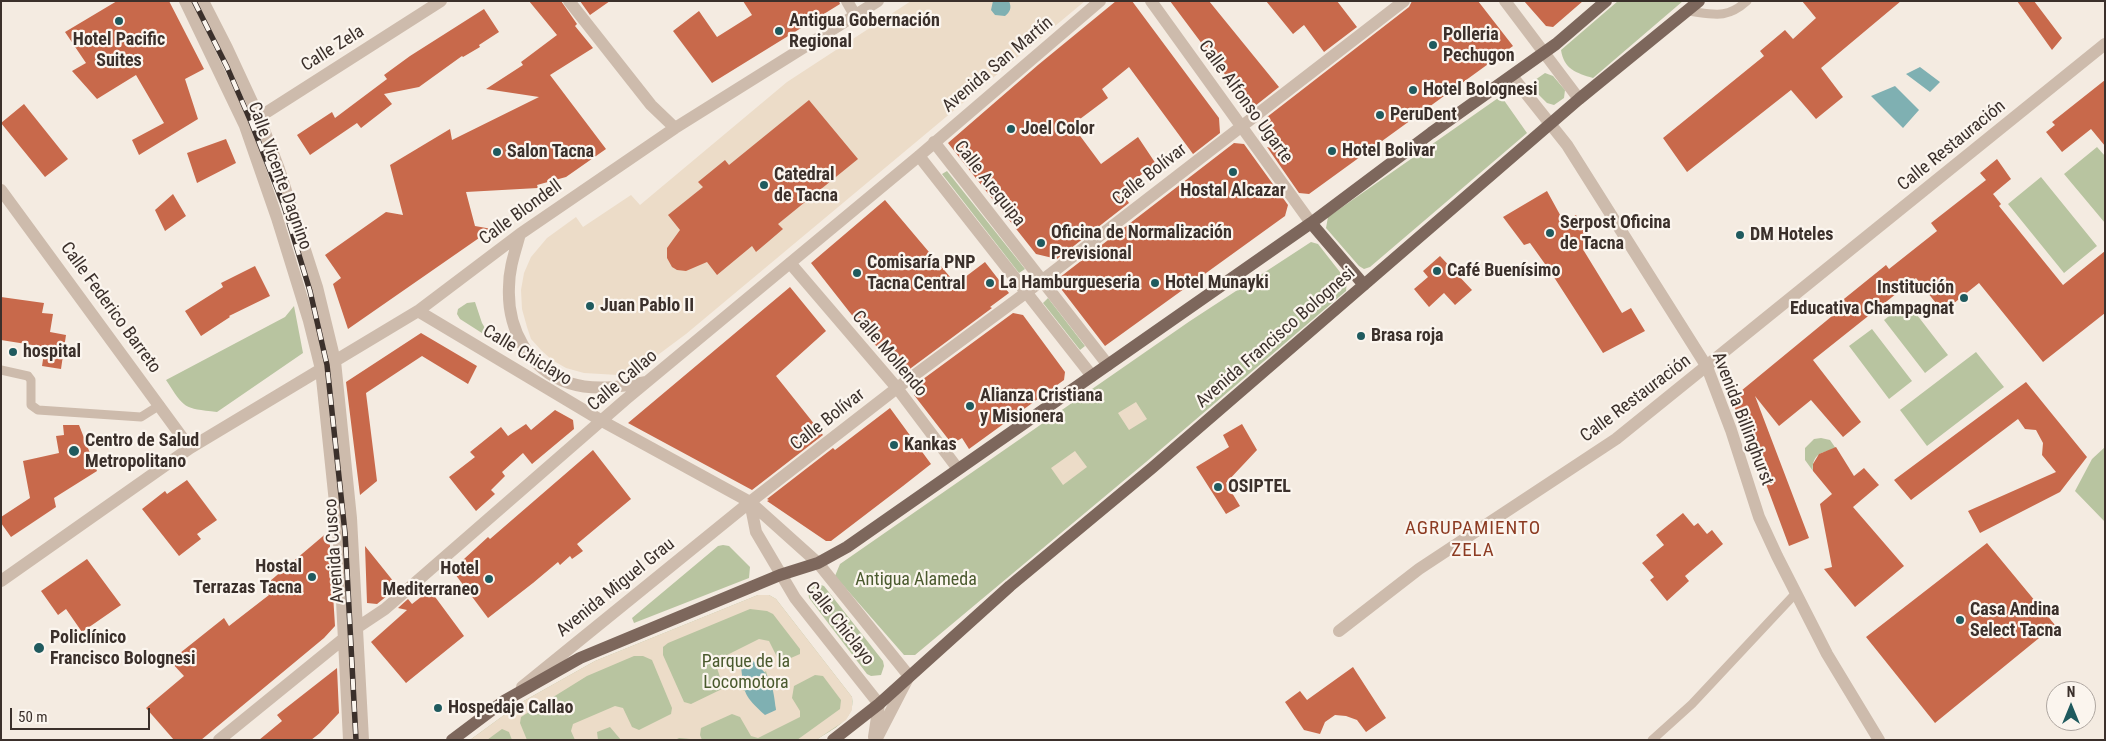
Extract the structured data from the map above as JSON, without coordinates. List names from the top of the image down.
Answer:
{
  "streets": {
    "main road": ["Avenida Francisco Bolognesi", "Avenida Miguel Grau"],
    "street": [
      "Calle Zela",
      "Avenida San Martín",
      "Calle Alfonso Ugarte",
      "Calle Restauración",
      "Calle Bolívar",
      "Calle Vicente Dagnino",
      "Calle Arequipa",
      "Calle Blondell",
      "Calle Federico Barreto",
      "Calle Mollendo",
      "Calle Chiclayo",
      "Calle Callao",
      "Avenida Billinghurst",
      "Avenida Cusco"
    ]
  },
  "crossings": [
    ["Calle Zela", "Calle Vicente Dagnino"],
    ["Avenida San Martín", "Calle Arequipa"],
    ["Avenida San Martín", "Calle Callao"],
    ["Calle Alfonso Ugarte", "Calle Bolívar"],
    ["Calle Restauración", "Avenida Billinghurst"],
    ["Calle Bolívar", "Calle Arequipa"],
    ["Calle Bolívar", "Calle Mollendo"],
    ["Calle Bolívar", "Calle Chiclayo"],
    ["Calle Bolívar", "Avenida Miguel Grau"],
    ["Calle Vicente Dagnino", "Calle Blondell"],
    ["Calle Vicente Dagnino", "Avenida Cusco"],
    ["Calle Blondell", "Calle Federico Barreto"],
    ["Calle Blondell", "Calle Chiclayo"],
    ["Calle Blondell", "Avenida Cusco"],
    ["Avenida Francisco Bolognesi", "Calle Chiclayo"],
    ["Avenida Francisco Bolognesi", "Avenida Billinghurst"],
    ["Calle Mollendo", "Calle Callao"],
    ["Calle Chiclayo", "Calle Callao"],
    ["Calle Chiclayo", "Avenida Miguel Grau"],
    ["Calle Callao", "Avenida Cusco"]
  ],
  "districts": ["AGRUPAMIENTO ZELA"],
  "parks": ["Antigua Alameda", "Parque de la Locomotora"],
  "places": [
    "Hotel Pacific Suites",
    "Antigua Gobernación Regional",
    "Polleria Pechugon",
    "Hotel Bolognesi",
    "PeruDent",
    "Joel Color",
    "Hotel Bolivar",
    "Salon Tacna",
    "Hostal Alcazar",
    "Catedral de Tacna",
    "Serpost Oficina de Tacna",
    "DM Hoteles",
    "Oficina de Normalización Previsional",
    "Café Buenísimo",
    "Comisaría PNP Tacna Central",
    "La Hamburgueseria",
    "Hotel Munayki",
    "Institución Educativa Champagnat",
    "Juan Pablo II",
    "Brasa roja",
    "hospital",
    "Alianza Cristiana y Misionera",
    "Kankas",
    "Centro de Salud Metropolitano",
    "OSIPTEL",
    "Hostal Terrazas Tacna",
    "Hotel Mediterraneo",
    "Casa Andina Select Tacna",
    "Policlínico Francisco Bolognesi",
    "Hospedaje Callao"
  ],
  "scale_bar": "50 m",
  "north": "top"
}
